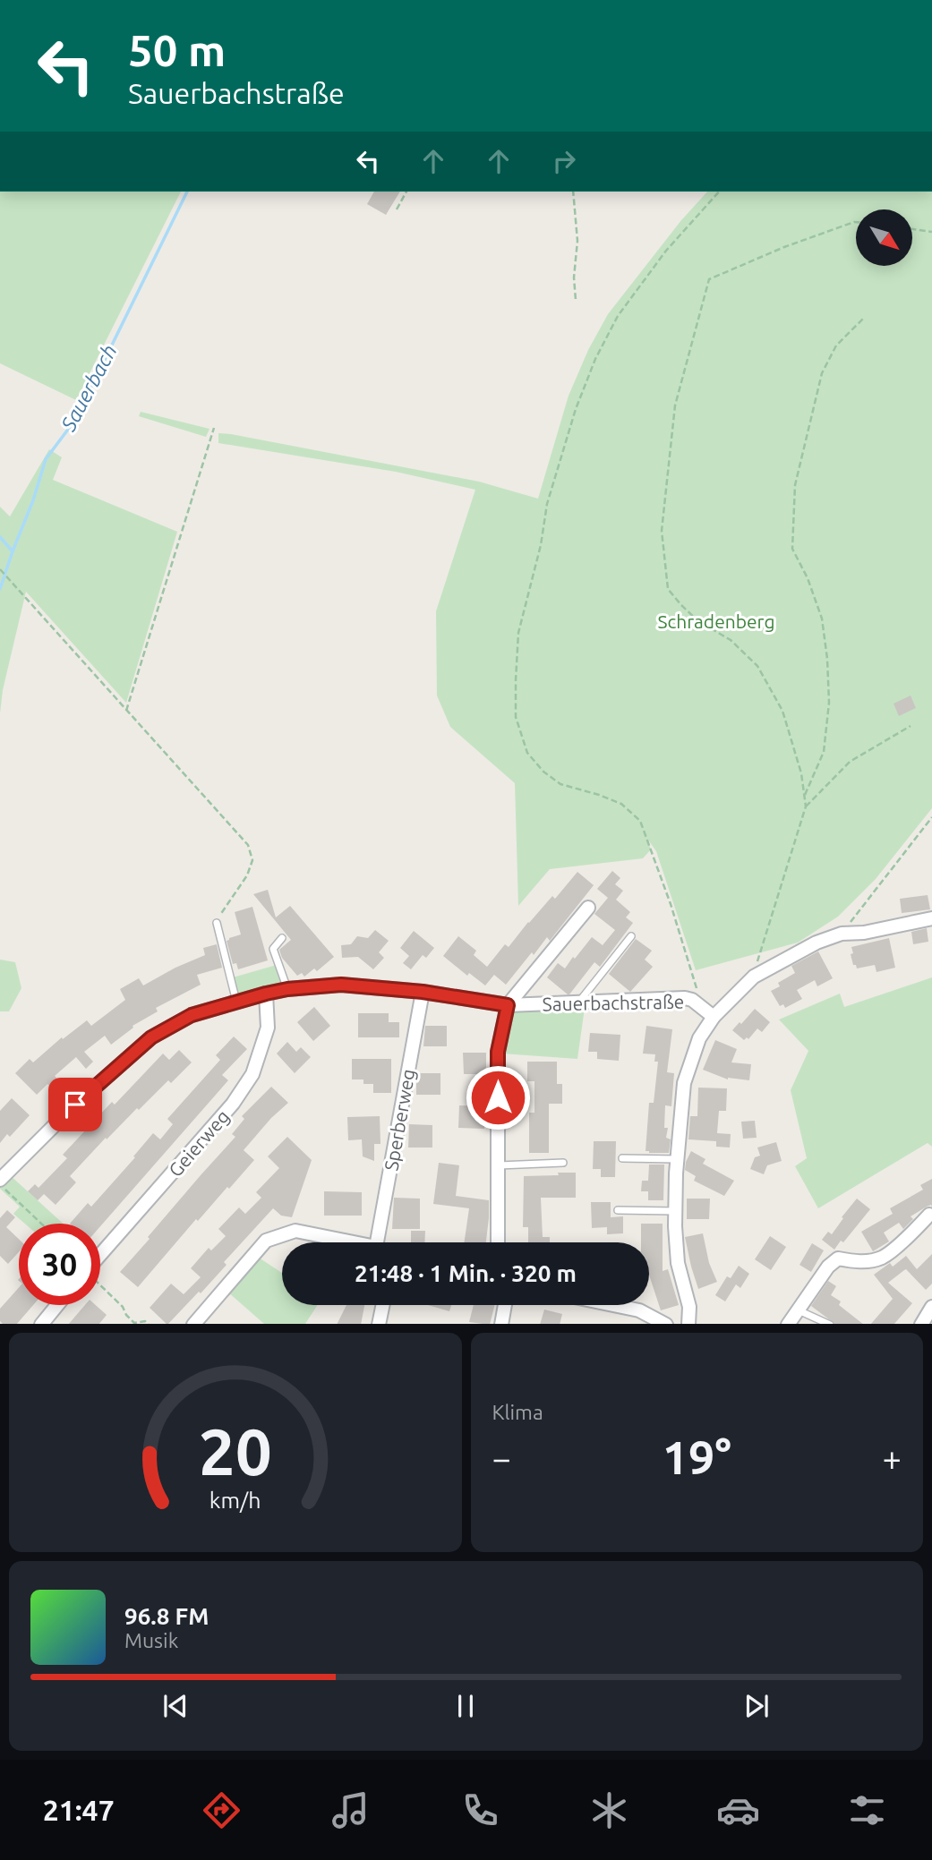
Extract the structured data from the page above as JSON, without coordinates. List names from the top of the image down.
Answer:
{
  "streets": {
    "street": ["Sauerbachstraße", "Sperberweg", "Geierweg"]
  },
  "crossings": [
    ["Sauerbachstraße", "Sperberweg"],
    ["Sauerbachstraße", "Geierweg"]
  ],
  "water": ["Sauerbach"],
  "parks": ["Schradenberg"],
  "north": "bottom right",
  "page": {
    "turn": ["50 m", "Sauerbachstraße"],
    "limit": "30",
    "trip": "21:48 · 1 Min. · 320 m",
    "tile": "Klima",
    "heat": ["−", "19°", "+"],
    "song": ["96.8 FM", "Musik"],
    "tabs": "21:47",
    "gauge": ["20", "km/h"]
  }
}
